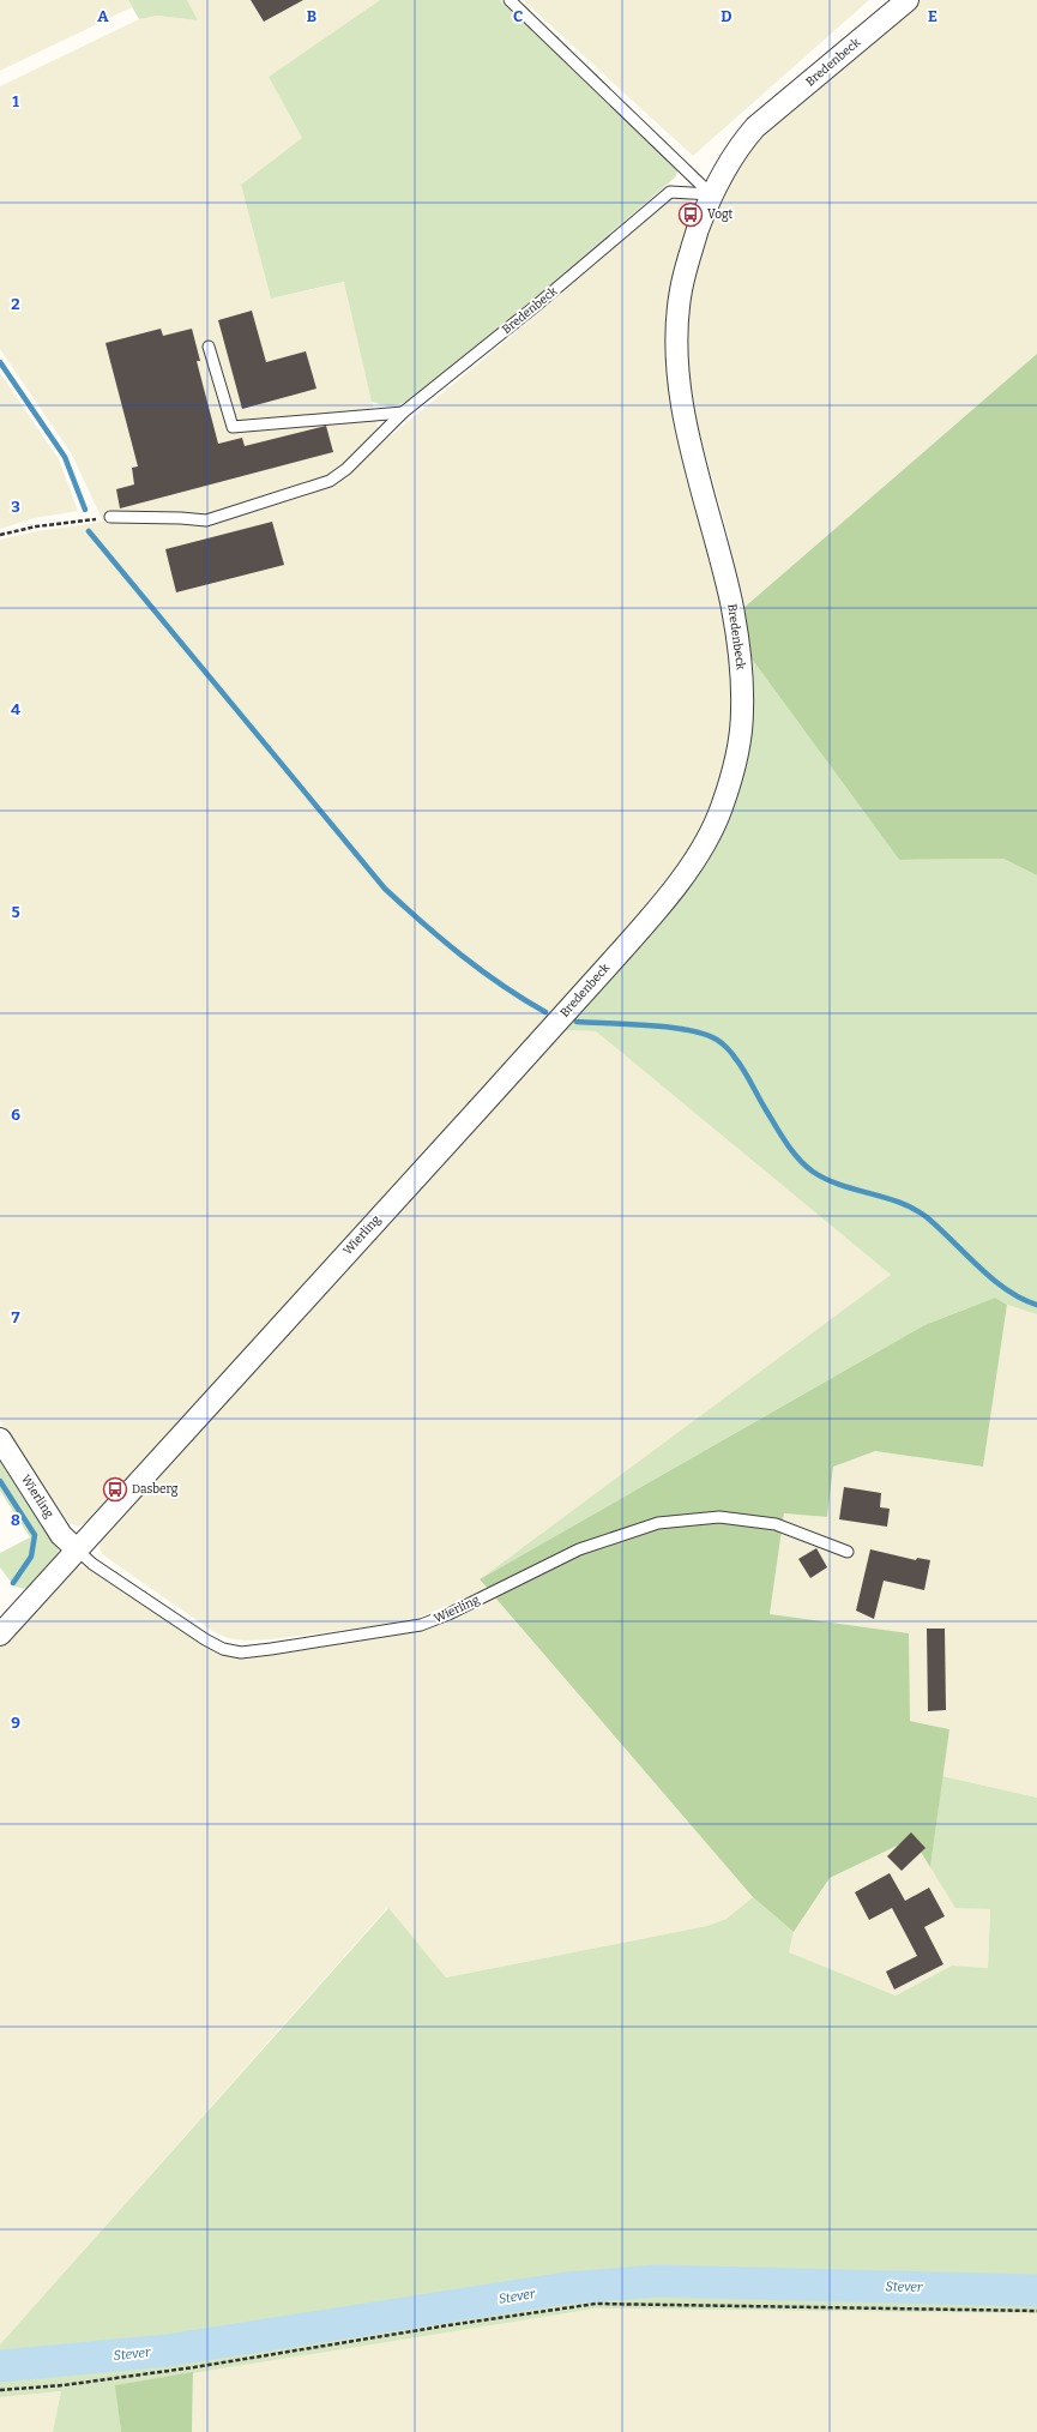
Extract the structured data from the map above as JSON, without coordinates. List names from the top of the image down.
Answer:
{
  "streets": {
    "street": ["Bredenbeck", "Wierling"]
  },
  "crossings": [
    ["Bredenbeck", "Wierling"]
  ],
  "water": ["Stever"],
  "places": {
    "bus stop": ["Vogt", "Dasberg"]
  },
  "grid": {
    "columns": [
      "A",
      "B",
      "C",
      "D",
      "E"
    ],
    "rows": [
      "1",
      "2",
      "3",
      "4",
      "5",
      "6",
      "7",
      "8",
      "9"
    ]
  }
}
